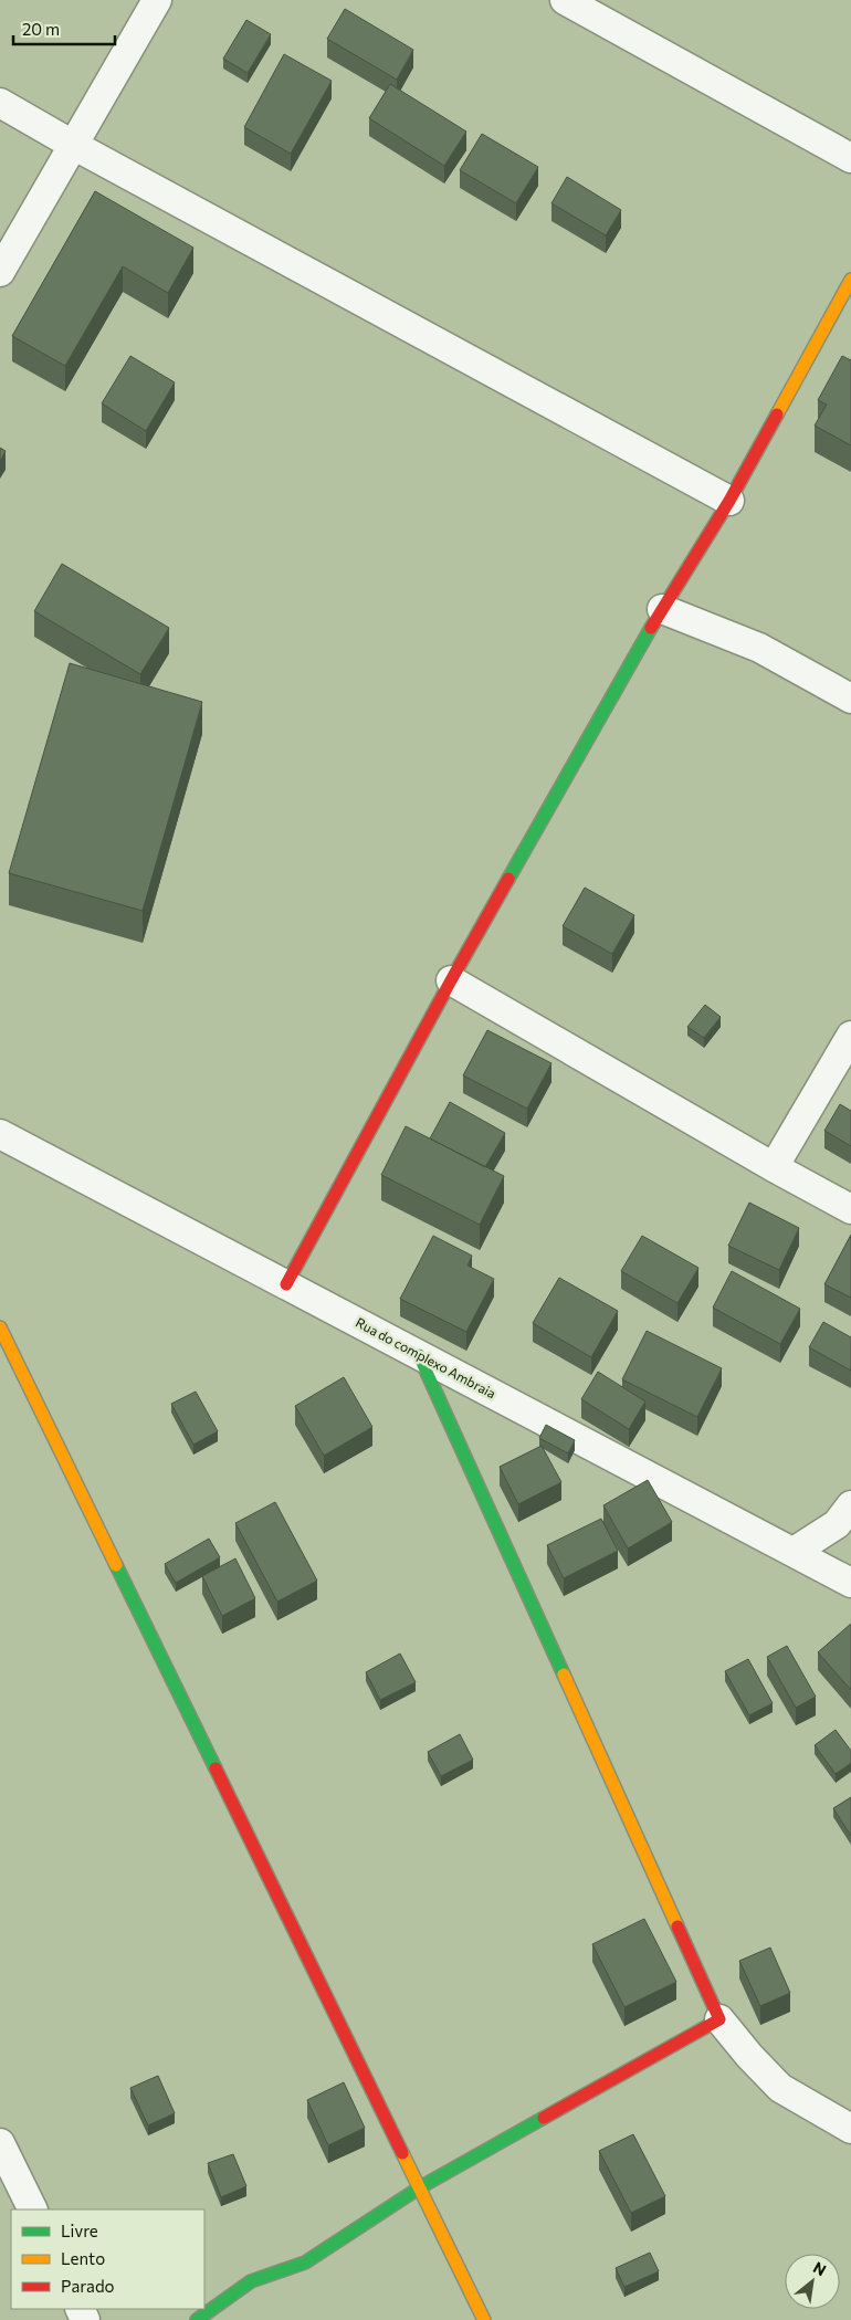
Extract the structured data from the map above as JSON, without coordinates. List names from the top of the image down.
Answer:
{
  "streets": {
    "street": ["Rua do complexo Ambraia"]
  },
  "legend": ["Livre", "Lento", "Parado"],
  "scale_bar": "20 m",
  "north": "top right"
}
